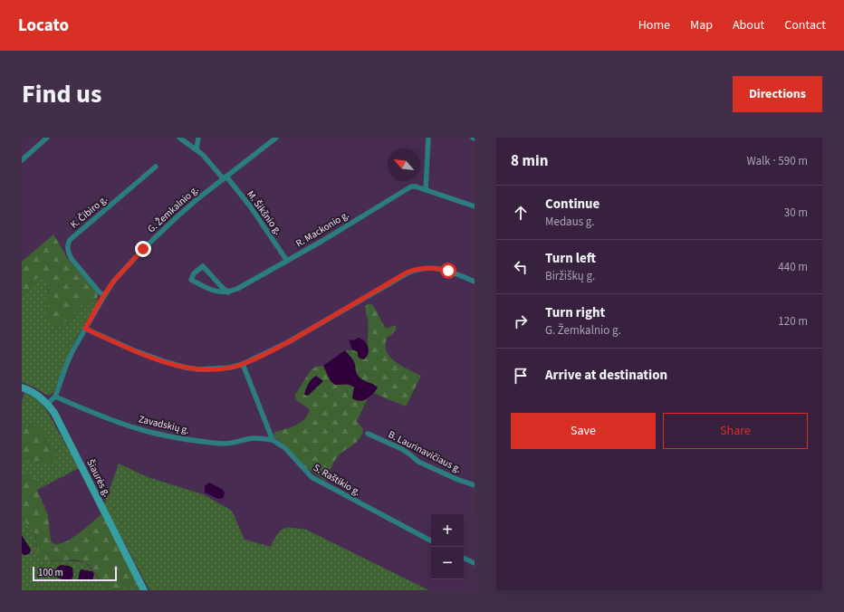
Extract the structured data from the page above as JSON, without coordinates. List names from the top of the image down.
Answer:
{
  "streets": {
    "main road": ["Šiaurės g."],
    "street": [
      "G. Žemkalnio g.",
      "K. Čibiro g.",
      "M. Šikšnio g.",
      "R. Mackonio g.",
      "Zavadskių g.",
      "B. Laurinavičiaus g.",
      "S. Raštikio g."
    ]
  },
  "crossings": [
    ["G. Žemkalnio g.", "K. Čibiro g."],
    ["G. Žemkalnio g.", "M. Šikšnio g."],
    ["G. Žemkalnio g.", "Zavadskių g."],
    ["G. Žemkalnio g.", "Šiaurės g."],
    ["M. Šikšnio g.", "R. Mackonio g."],
    ["Zavadskių g.", "S. Raštikio g."]
  ],
  "scale_bar": "100 m",
  "north": "top left",
  "page": {
    "header": "Locato",
    "nav": [
      "Home",
      "Map",
      "About",
      "Contact"
    ],
    "title": "Find us",
    "buttons": [
      "Directions",
      ["Save", "Share"]
    ],
    "heading": ["8 min", "Walk · 590 m"],
    "list": [
      ["Continue", "Medaus g.", "30 m"],
      ["Turn left", "Biržiškų g.", "440 m"],
      ["Turn right", "G. Žemkalnio g.", "120 m"],
      "Arrive at destination"
    ],
    "map_buttons": ["+", "−"],
    "scale": "100 m"
  }
}
